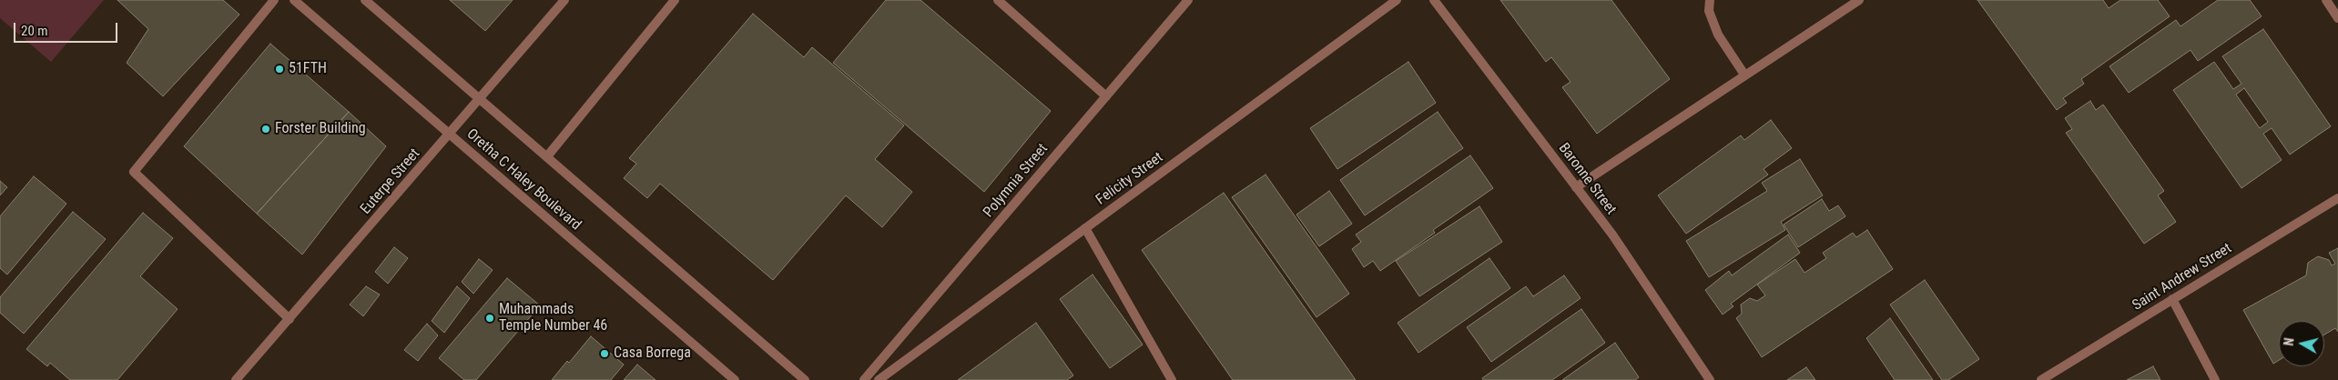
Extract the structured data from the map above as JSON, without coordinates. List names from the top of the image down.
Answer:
{
  "streets": {
    "street": [
      "Felicity Street",
      "Baronne Street",
      "Oretha C Haley Boulevard",
      "Polymnia Street",
      "Euterpe Street",
      "Saint Andrew Street"
    ]
  },
  "crossings": [
    ["Oretha C Haley Boulevard", "Euterpe Street"]
  ],
  "places": [
    "51FTH",
    "Forster Building",
    "Muhammads Temple Number 46",
    "Casa Borrega"
  ],
  "scale_bar": "20 m",
  "north": "left"
}
